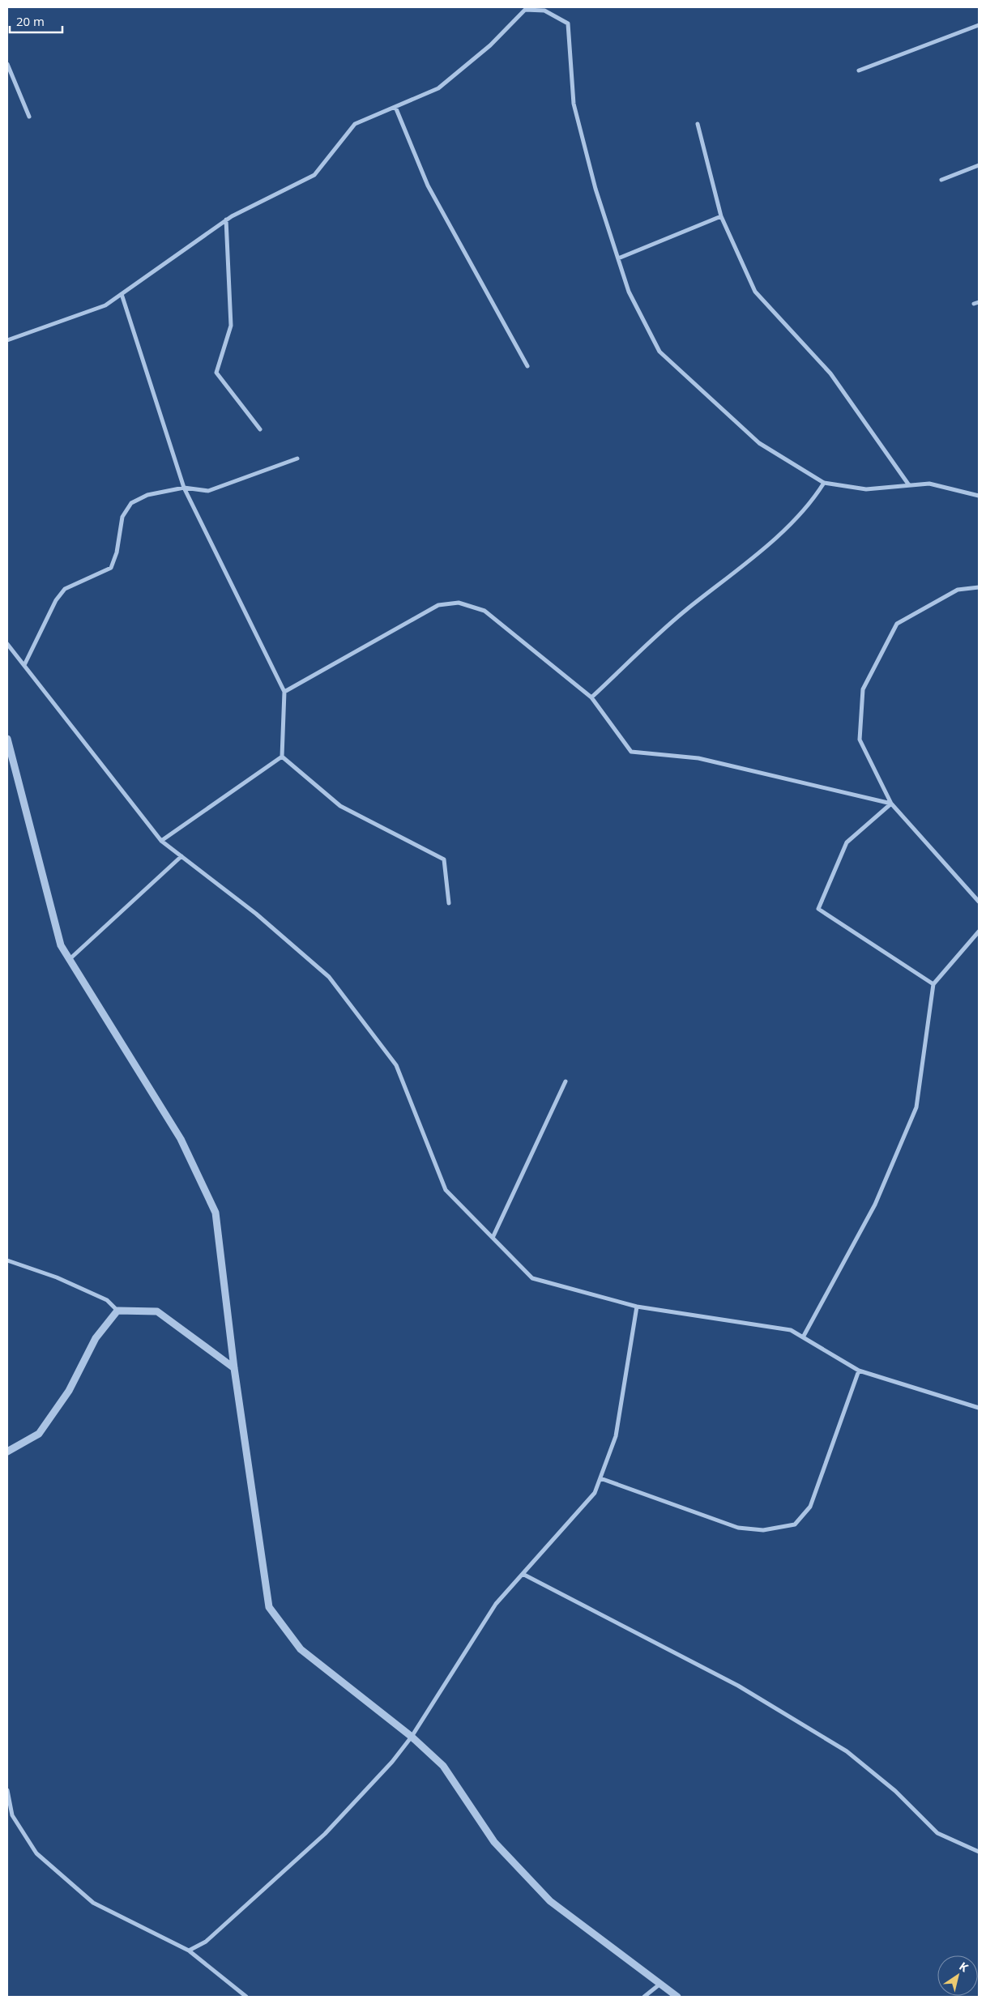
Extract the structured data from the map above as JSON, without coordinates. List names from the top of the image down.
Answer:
{
  "scale_bar": "20 m",
  "north": "top right"
}
